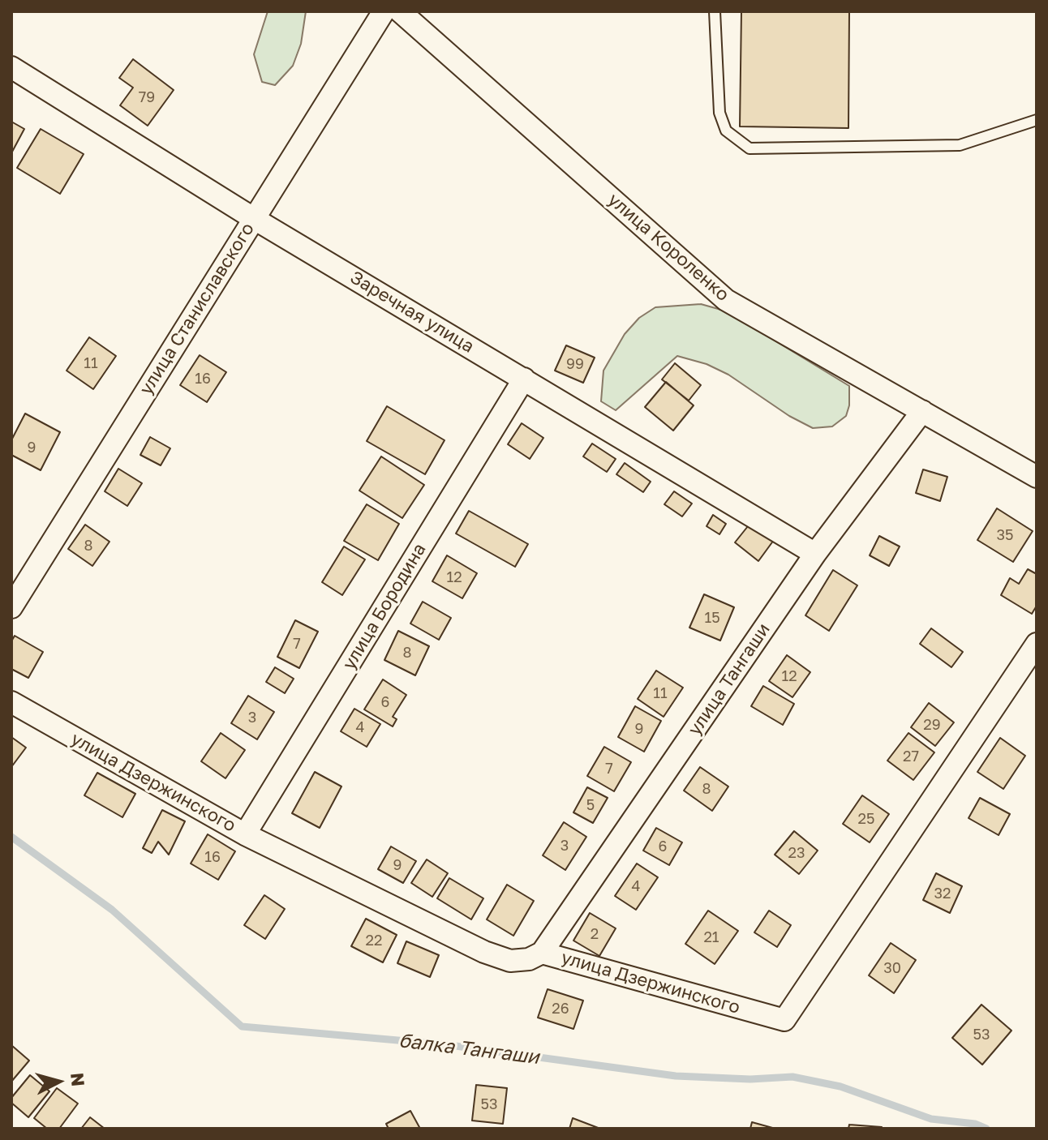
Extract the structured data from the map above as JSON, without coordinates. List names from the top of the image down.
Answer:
{
  "streets": {
    "street": [
      "улица Короленко",
      "улица Станиславского",
      "Заречная улица",
      "улица Бородина",
      "улица Тангаши",
      "улица Дзержинского"
    ]
  },
  "crossings": [
    ["улица Короленко", "улица Тангаши"],
    ["улица Станиславского", "Заречная улица"],
    ["Заречная улица", "улица Бородина"],
    ["Заречная улица", "улица Тангаши"],
    ["улица Бородина", "улица Дзержинского"],
    ["улица Тангаши", "улица Дзержинского"]
  ],
  "water": ["балка Тангаши"],
  "house_numbers": [
    "79",
    "11",
    "99",
    "16",
    "9",
    "35",
    "8",
    "12",
    "15",
    "7",
    "8",
    "12",
    "11",
    "6",
    "3",
    "29",
    "4",
    "9",
    "27",
    "7",
    "8",
    "5",
    "25",
    "3",
    "6",
    "23",
    "16",
    "9",
    "4",
    "32",
    "2",
    "21",
    "22",
    "30",
    "26",
    "53",
    "53"
  ],
  "north": "right"
}
